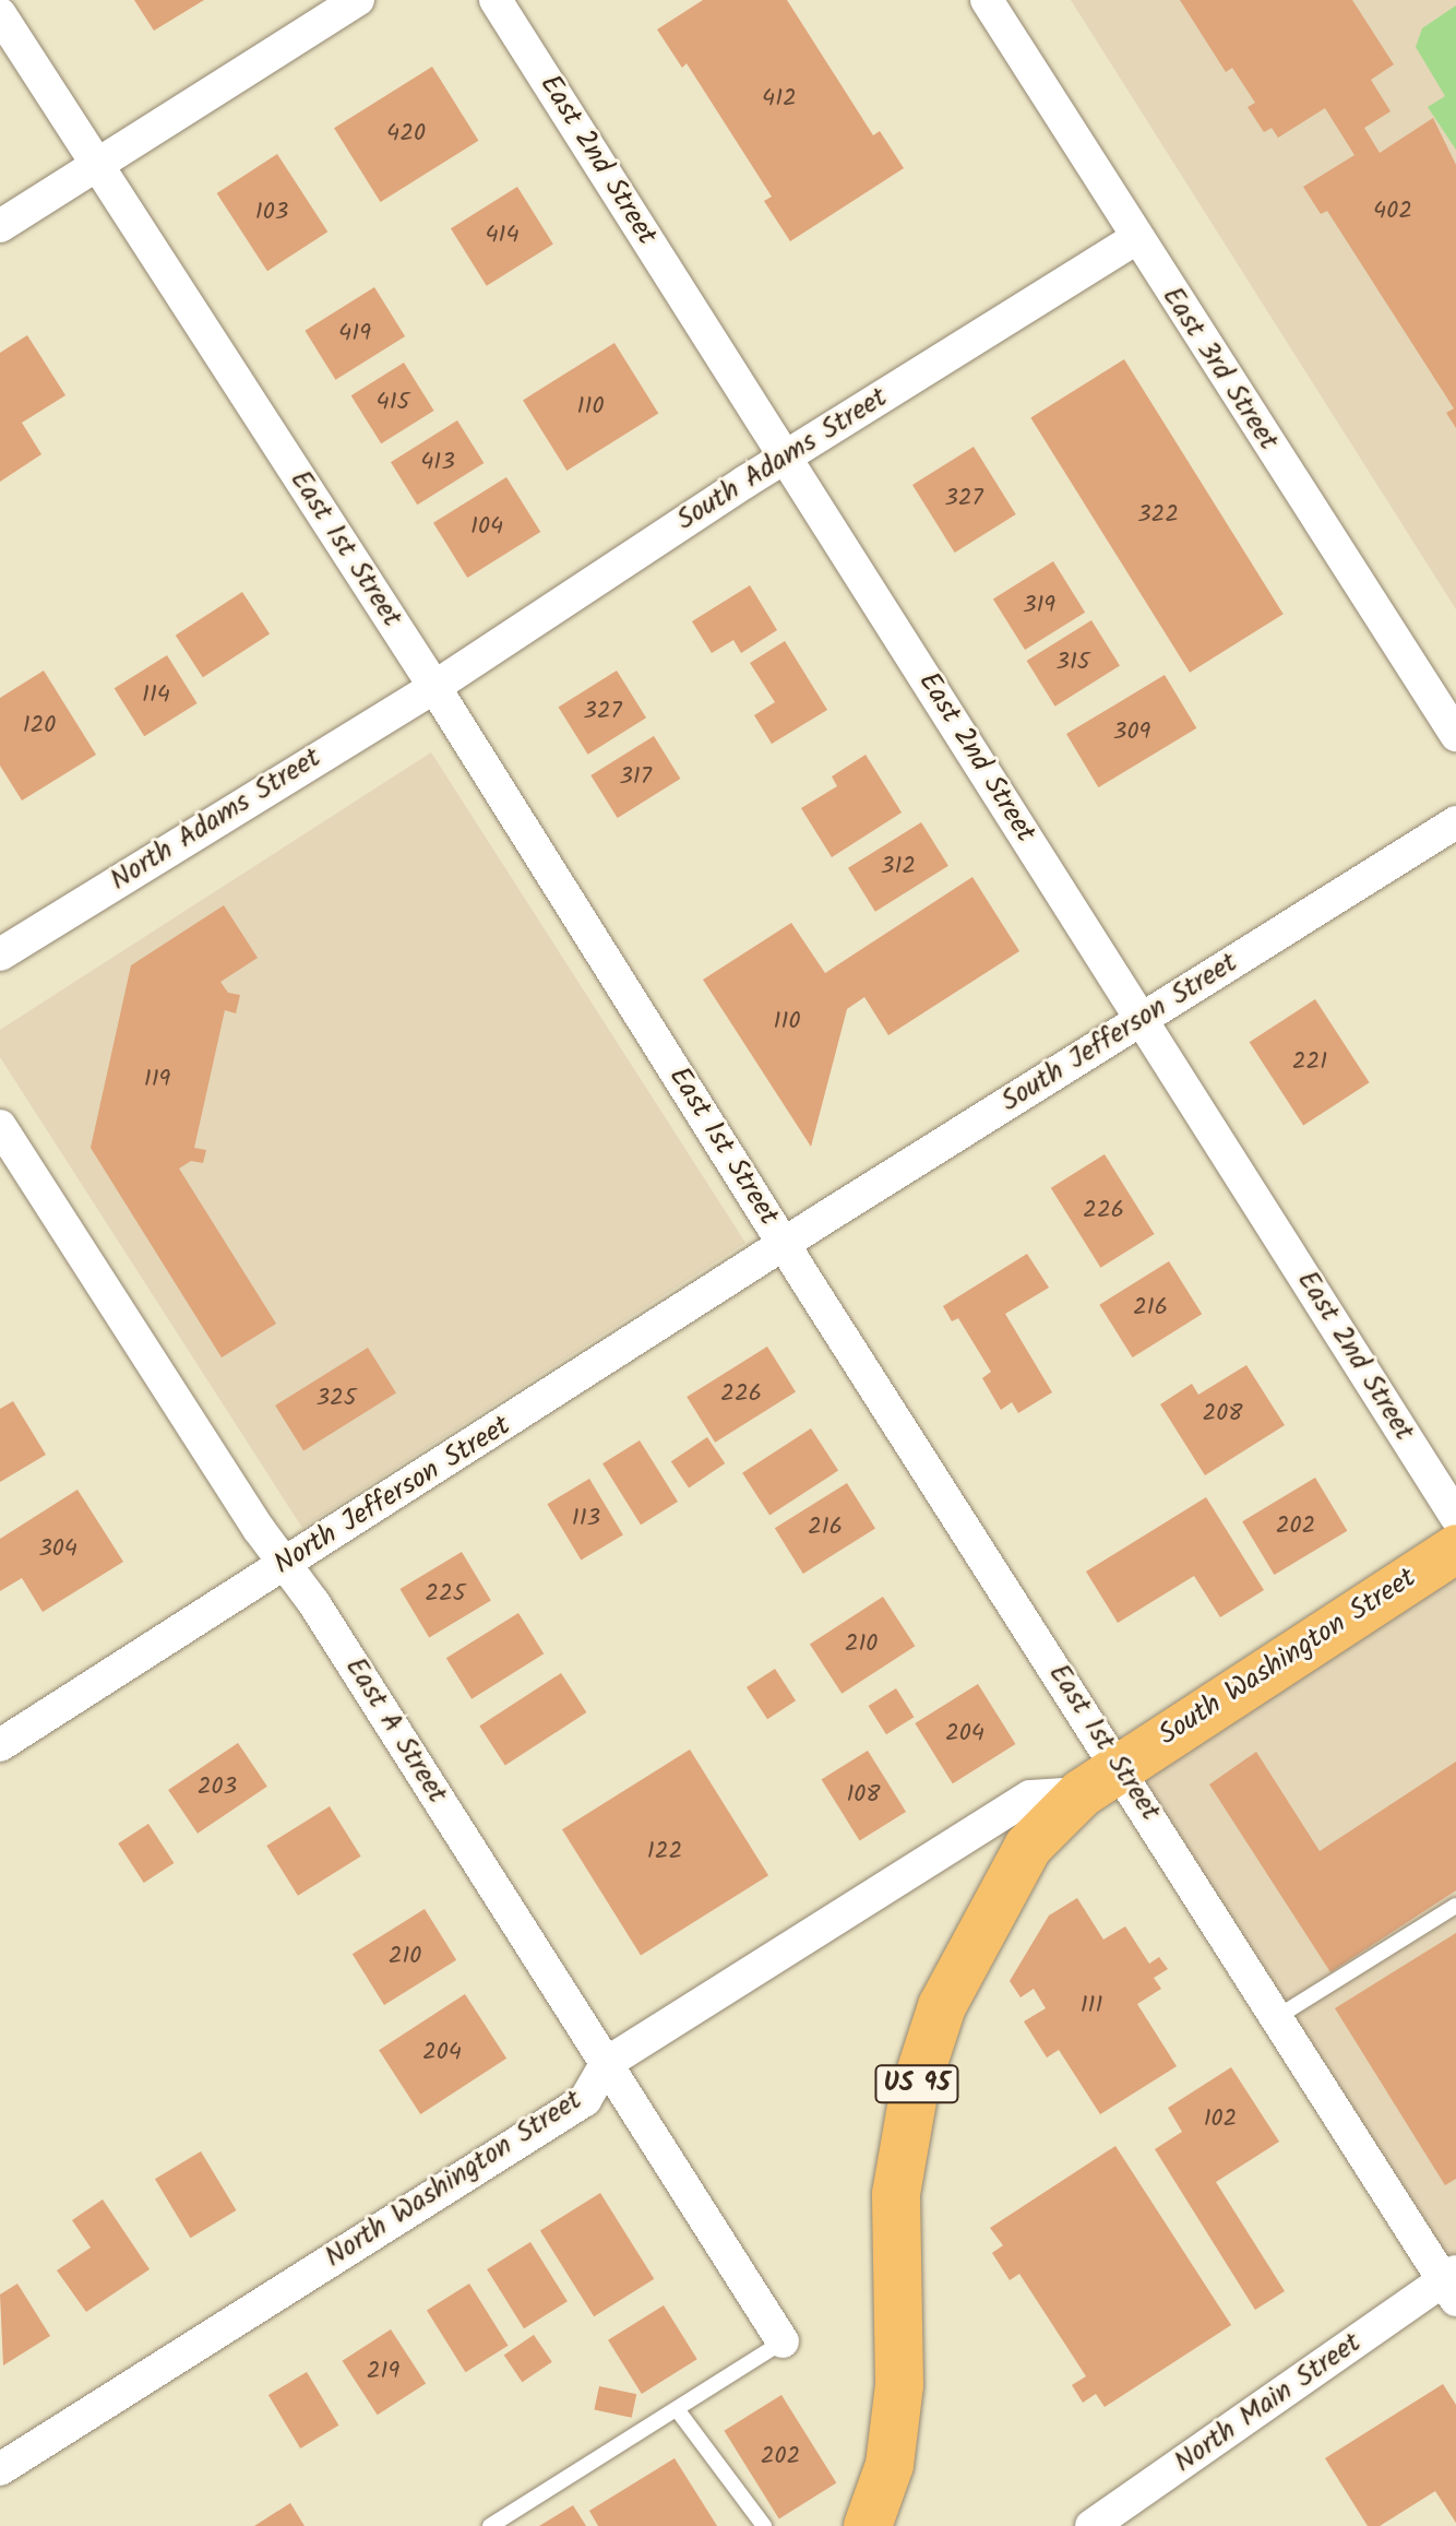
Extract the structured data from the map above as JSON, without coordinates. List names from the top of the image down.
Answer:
{
  "streets": {
    "highway": ["South Washington Street", "US 95"],
    "street": [
      "East 2nd Street",
      "East 3rd Street",
      "South Adams Street",
      "East 1st Street",
      "North Adams Street",
      "South Jefferson Street",
      "North Jefferson Street",
      "East A Street",
      "North Washington Street",
      "North Main Street"
    ]
  },
  "crossings": [
    ["East 2nd Street", "South Adams Street"],
    ["East 2nd Street", "South Jefferson Street"],
    ["East 3rd Street", "South Adams Street"],
    ["South Adams Street", "East 1st Street"],
    ["South Adams Street", "North Adams Street"],
    ["East 1st Street", "North Adams Street"],
    ["East 1st Street", "South Jefferson Street"],
    ["East 1st Street", "North Jefferson Street"],
    ["East 1st Street", "South Washington Street"],
    ["East 1st Street", "US 95"],
    ["East 1st Street", "North Washington Street"],
    ["East 1st Street", "North Main Street"],
    ["South Jefferson Street", "North Jefferson Street"],
    ["North Jefferson Street", "East A Street"],
    ["South Washington Street", "US 95"],
    ["South Washington Street", "North Washington Street"],
    ["East A Street", "North Washington Street"],
    ["US 95", "North Washington Street"]
  ],
  "house_numbers": [
    "412",
    "420",
    "402",
    "103",
    "414",
    "419",
    "415",
    "110",
    "413",
    "327",
    "322",
    "104",
    "319",
    "315",
    "114",
    "327",
    "120",
    "309",
    "317",
    "312",
    "110",
    "221",
    "119",
    "226",
    "216",
    "226",
    "325",
    "208",
    "113",
    "202",
    "216",
    "304",
    "225",
    "210",
    "204",
    "203",
    "108",
    "122",
    "210",
    "111",
    "204",
    "102",
    "219",
    "202"
  ]
}
